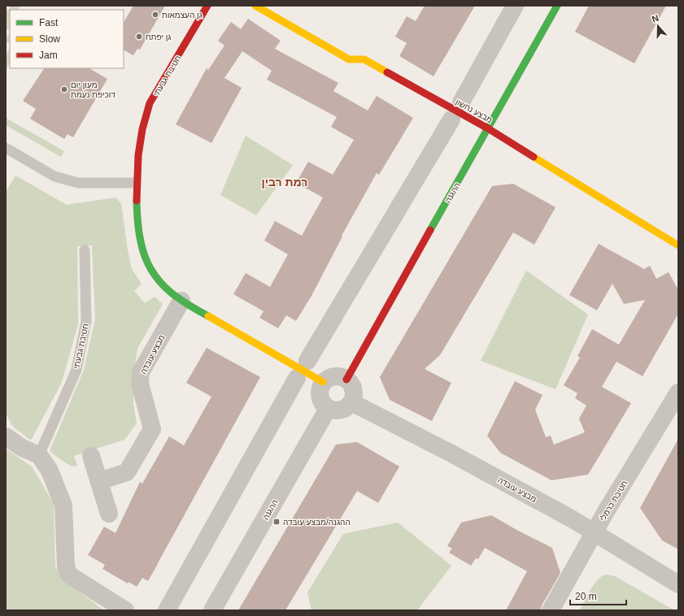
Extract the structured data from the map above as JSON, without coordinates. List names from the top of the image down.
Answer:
{
  "streets": {
    "street": [
      "חטיבת גבעתי",
      "מבצע נחשון",
      "ההגנה",
      "מבצע עובדה",
      "חטיבת כרמלי"
    ]
  },
  "crossings": [
    ["מבצע נחשון", "ההגנה"],
    ["ההגנה", "מבצע עובדה"],
    ["מבצע עובדה", "חטיבת כרמלי"]
  ],
  "districts": ["רמת רבין"],
  "places": {
    "other": ["גן העצמאות", "גן יפתח", "מעון יום דוכיפת נעמת"],
    "transit": ["ההגנה/מבצע עובדה"]
  },
  "legend": ["Fast", "Slow", "Jam"],
  "scale_bar": "20 m",
  "north": "top"
}
